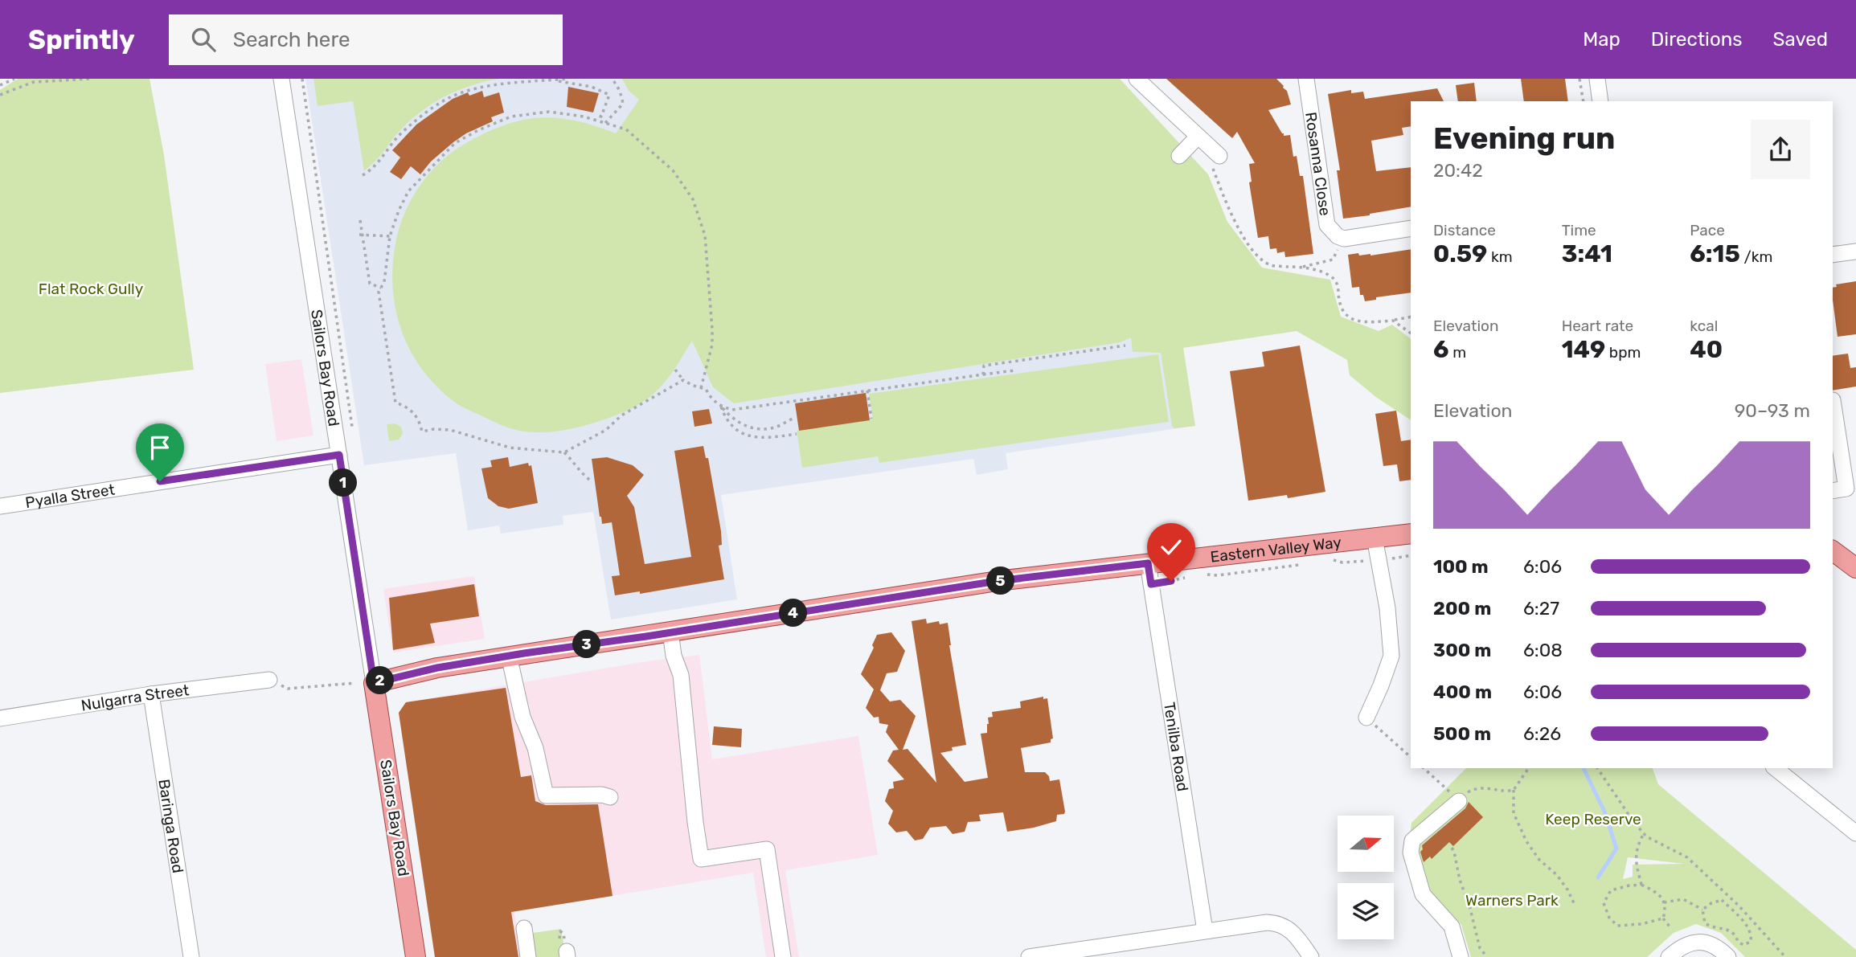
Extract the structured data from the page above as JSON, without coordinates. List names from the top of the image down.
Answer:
{
  "streets": {
    "main road": ["Sailors Bay Road", "Eastern Valley Way"],
    "street": [
      "Rosanna Close",
      "Pyalla Street",
      "Nulgarra Street",
      "Tenilba Road",
      "Baringa Road"
    ]
  },
  "crossings": [
    ["Sailors Bay Road", "Pyalla Street"],
    ["Sailors Bay Road", "Eastern Valley Way"],
    ["Eastern Valley Way", "Tenilba Road"],
    ["Nulgarra Street", "Baringa Road"]
  ],
  "parks": ["Flat Rock Gully", "Keep Reserve", "Warners Park"],
  "north": "right",
  "page": {
    "header": "Sprintly",
    "search": "Search here",
    "nav": ["Map", "Directions", "Saved"],
    "heading": ["Evening run", "20:42"],
    "stats": [
      ["Distance", "0.59 km"],
      ["Time", "3:41"],
      ["Pace", "6:15 /km"],
      ["Elevation", "6 m"],
      ["Heart rate", "149 bpm"],
      ["kcal", "40"]
    ],
    "chart": ["Elevation", "90–93 m"],
    "pins": [
      "1",
      "5",
      "4",
      "3",
      "2"
    ],
    "list": [
      {
        "name": "100 m",
        "note": "6:06"
      },
      {
        "name": "200 m",
        "note": "6:27"
      },
      {
        "name": "300 m",
        "note": "6:08"
      },
      {
        "name": "400 m",
        "note": "6:06"
      },
      {
        "name": "500 m",
        "note": "6:26"
      }
    ]
  }
}
